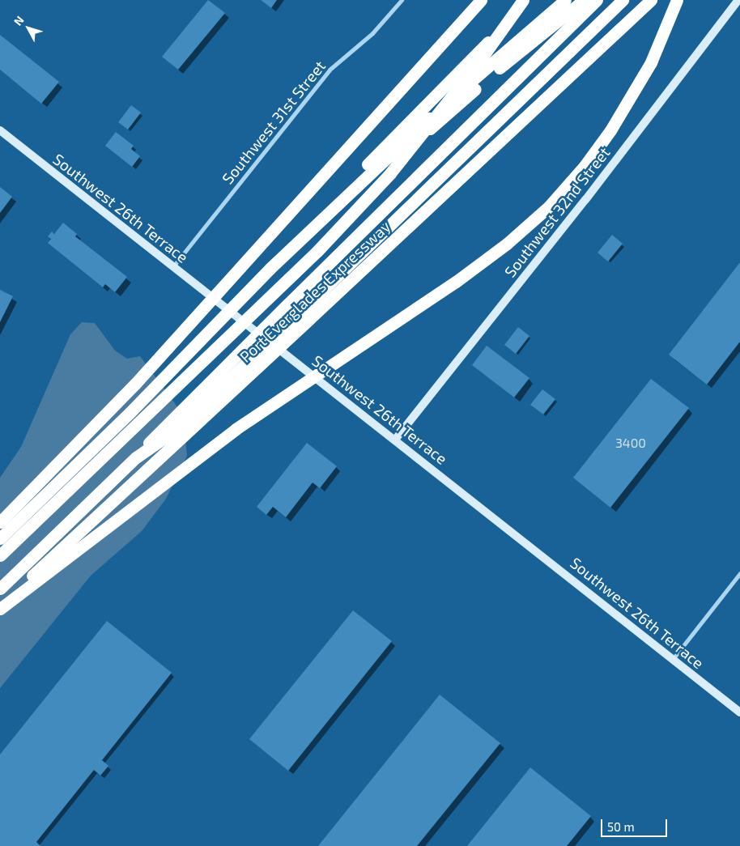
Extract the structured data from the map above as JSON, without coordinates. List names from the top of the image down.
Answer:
{
  "streets": {
    "highway": ["Port Everglades Expressway"],
    "street": ["Southwest 31st Street", "Southwest 26th Terrace", "Southwest 32nd Street"]
  },
  "crossings": [
    ["Southwest 31st Street", "Southwest 26th Terrace"],
    ["Southwest 26th Terrace", "Southwest 32nd Street"]
  ],
  "house_numbers": ["3400"],
  "scale_bar": "50 m",
  "north": "top left"
}
